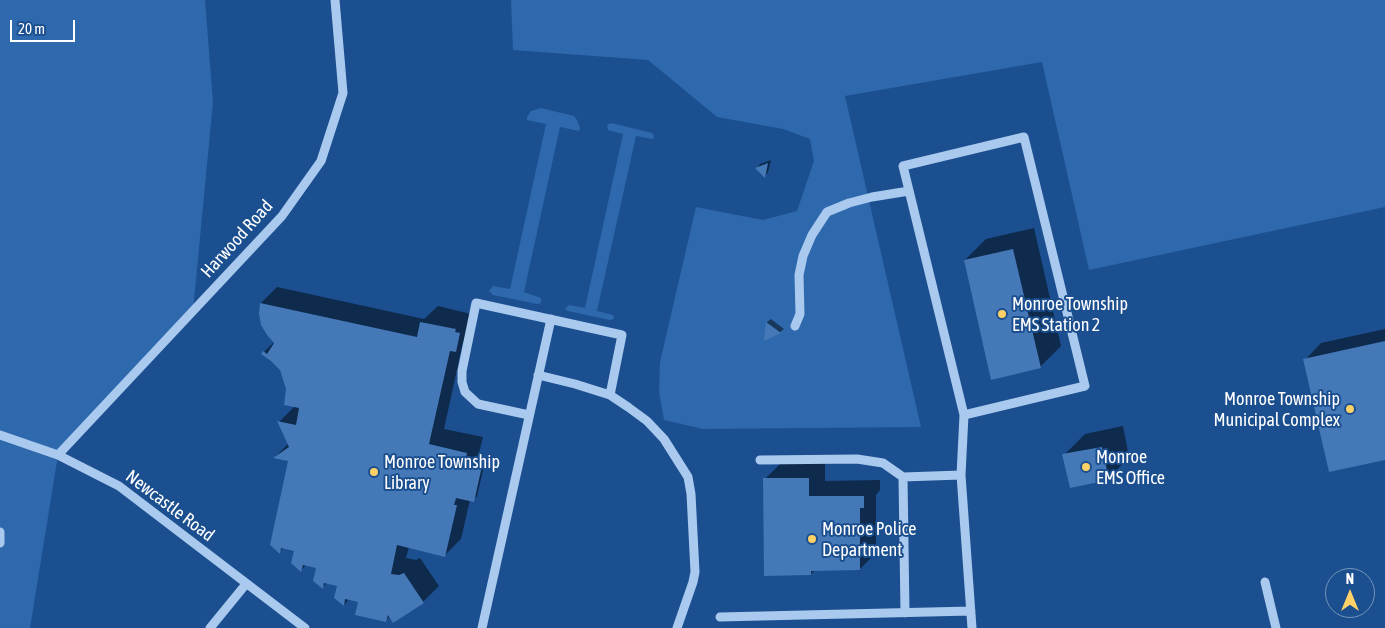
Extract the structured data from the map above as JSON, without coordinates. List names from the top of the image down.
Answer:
{
  "streets": {
    "street": ["Harwood Road", "Newcastle Road"]
  },
  "crossings": [
    ["Harwood Road", "Newcastle Road"]
  ],
  "places": [
    "Monroe Township EMS Station 2",
    "Monroe Township Municipal Complex",
    "Monroe EMS Office",
    "Monroe Township Library",
    "Monroe Police Department"
  ],
  "scale_bar": "20 m",
  "north": "top"
}
